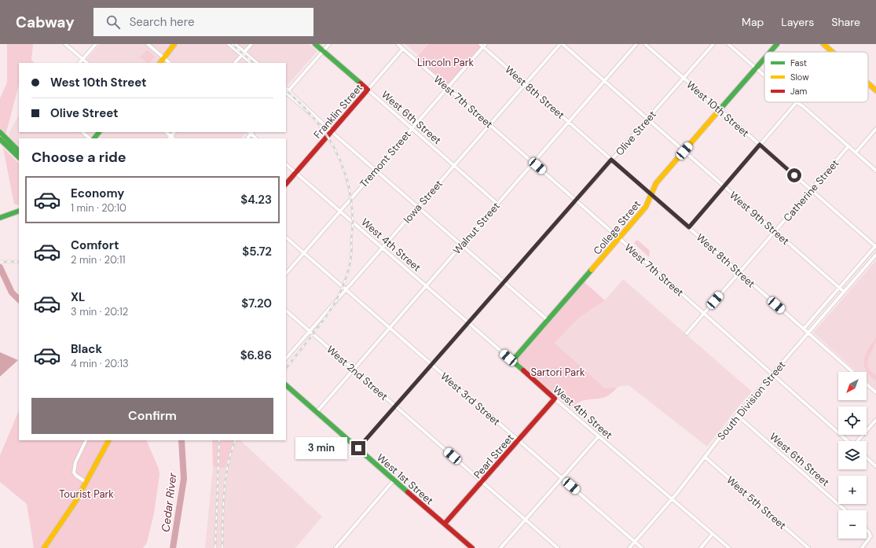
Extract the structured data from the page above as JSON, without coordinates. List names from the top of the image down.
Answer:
{
  "streets": {
    "street": [
      "West 8th Street",
      "West 7th Street",
      "West 10th Street",
      "Franklin Street",
      "West 6th Street",
      "Olive Street",
      "Tremont Street",
      "Catherine Street",
      "Iowa Street",
      "West 9th Street",
      "College Street",
      "Walnut Street",
      "West 4th Street",
      "West 2nd Street",
      "West 3rd Street",
      "South Division Street",
      "Pearl Street",
      "West 1st Street",
      "West 5th Street"
    ]
  },
  "crossings": [
    ["West 8th Street", "Olive Street"],
    ["West 8th Street", "Tremont Street"],
    ["West 8th Street", "Catherine Street"],
    ["West 8th Street", "Iowa Street"],
    ["West 8th Street", "College Street"],
    ["West 8th Street", "Walnut Street"],
    ["West 8th Street", "South Division Street"],
    ["West 7th Street", "Franklin Street"],
    ["West 7th Street", "Olive Street"],
    ["West 7th Street", "Tremont Street"],
    ["West 7th Street", "Catherine Street"],
    ["West 7th Street", "Iowa Street"],
    ["West 7th Street", "College Street"],
    ["West 7th Street", "Walnut Street"],
    ["West 7th Street", "South Division Street"],
    ["West 10th Street", "Olive Street"],
    ["West 10th Street", "Catherine Street"],
    ["West 10th Street", "College Street"],
    ["Franklin Street", "West 6th Street"],
    ["Franklin Street", "West 4th Street"],
    ["West 6th Street", "Tremont Street"],
    ["West 6th Street", "Iowa Street"],
    ["West 6th Street", "Walnut Street"],
    ["West 6th Street", "South Division Street"],
    ["Olive Street", "West 9th Street"],
    ["Olive Street", "West 4th Street"],
    ["Olive Street", "West 2nd Street"],
    ["Olive Street", "West 3rd Street"],
    ["Olive Street", "West 1st Street"],
    ["Tremont Street", "West 4th Street"],
    ["Tremont Street", "West 3rd Street"],
    ["Catherine Street", "West 9th Street"],
    ["Iowa Street", "West 9th Street"],
    ["Iowa Street", "West 4th Street"],
    ["Iowa Street", "West 2nd Street"],
    ["Iowa Street", "West 3rd Street"],
    ["West 9th Street", "College Street"],
    ["West 9th Street", "Walnut Street"],
    ["West 9th Street", "South Division Street"],
    ["College Street", "West 4th Street"],
    ["Walnut Street", "West 4th Street"],
    ["Walnut Street", "West 2nd Street"],
    ["Walnut Street", "West 3rd Street"],
    ["Walnut Street", "West 1st Street"],
    ["West 4th Street", "South Division Street"],
    ["West 4th Street", "Pearl Street"],
    ["West 2nd Street", "Pearl Street"],
    ["West 3rd Street", "South Division Street"],
    ["West 3rd Street", "Pearl Street"],
    ["South Division Street", "West 5th Street"],
    ["Pearl Street", "West 1st Street"]
  ],
  "water": ["Cedar River"],
  "parks": ["Lincoln Park", "Sartori Park", "Tourist Park"],
  "legend": ["Fast", "Slow", "Jam"],
  "north": "bottom left",
  "page": {
    "header": "Cabway",
    "search": "Search here",
    "nav": ["Map", "Layers", "Share"],
    "banner": ["West 10th Street", "Olive Street"],
    "heading": "Choose a ride",
    "list": [
      {
        "name": "Economy",
        "note": "1 min · 20:10",
        "value": "$4.23"
      },
      {
        "name": "Comfort",
        "note": "2 min · 20:11",
        "value": "$5.72"
      },
      {
        "name": "XL",
        "note": "3 min · 20:12",
        "value": "$7.20"
      },
      {
        "name": "Black",
        "note": "4 min · 20:13",
        "value": "$6.86"
      }
    ],
    "map_buttons": ["+", "−"],
    "buttons": "Confirm",
    "bubble": "3 min"
  }
}
